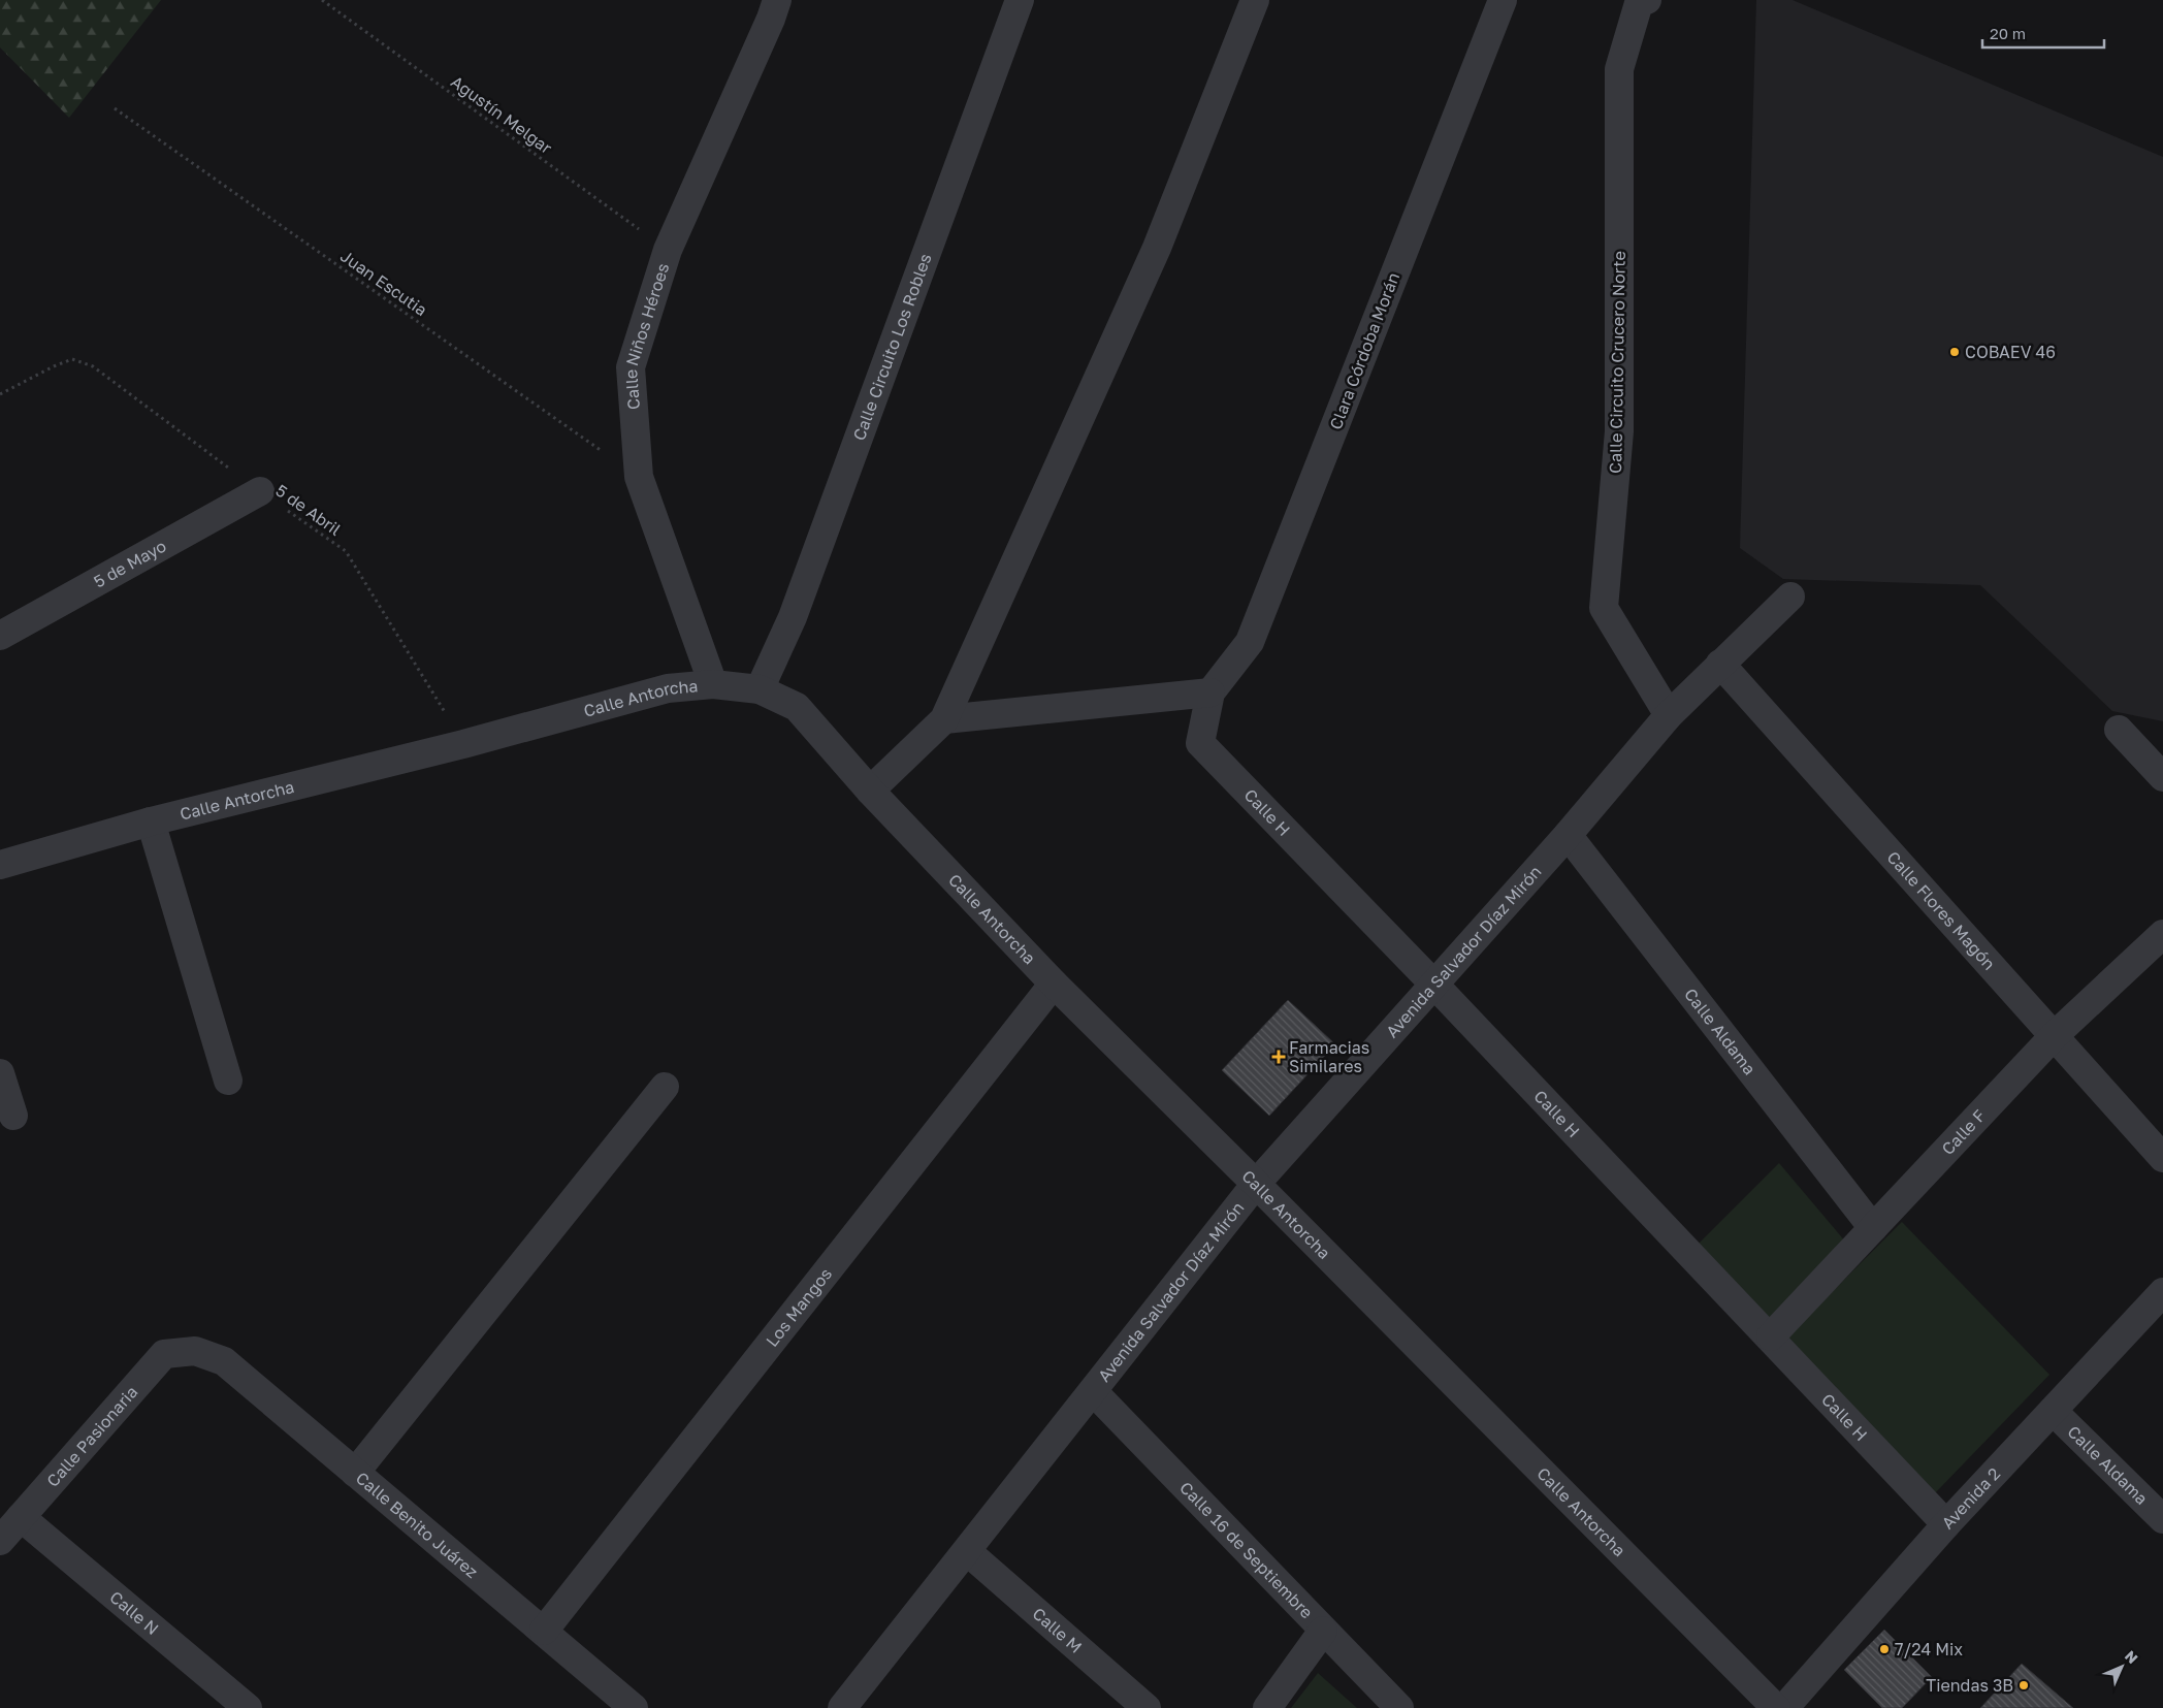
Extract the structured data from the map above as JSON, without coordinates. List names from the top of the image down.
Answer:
{
  "streets": {
    "street": [
      "Calle Niños Héroes",
      "Calle Circuito Los Robles",
      "Clara Córdoba Morán",
      "Calle Circuito Crucero Norte",
      "5 de Mayo",
      "Calle Antorcha",
      "Calle H",
      "Calle Flores Magón",
      "Avenida Salvador Díaz Mirón",
      "Calle Aldama",
      "Calle F",
      "Los Mangos",
      "Calle Pasionaria",
      "Avenida 2",
      "Calle Benito Juárez",
      "Calle 16 de Septiembre",
      "Calle N",
      "Calle M"
    ],
    "path": ["Agustín Melgar", "Juan Escutia", "5 de Abril"]
  },
  "crossings": [
    ["Agustín Melgar", "Calle Niños Héroes"],
    ["Juan Escutia", "Calle Niños Héroes"],
    ["Calle Niños Héroes", "Calle Antorcha"],
    ["Calle Circuito Los Robles", "Calle Antorcha"],
    ["Clara Córdoba Morán", "Calle H"],
    ["Calle Circuito Crucero Norte", "Avenida Salvador Díaz Mirón"],
    ["5 de Abril", "5 de Mayo"],
    ["5 de Abril", "Calle Antorcha"],
    ["Calle Antorcha", "Avenida Salvador Díaz Mirón"],
    ["Calle Antorcha", "Los Mangos"],
    ["Calle H", "Avenida Salvador Díaz Mirón"],
    ["Calle H", "Calle F"],
    ["Calle H", "Avenida 2"],
    ["Calle Flores Magón", "Avenida Salvador Díaz Mirón"],
    ["Calle Flores Magón", "Calle F"],
    ["Avenida Salvador Díaz Mirón", "Calle Aldama"],
    ["Avenida Salvador Díaz Mirón", "Calle 16 de Septiembre"],
    ["Avenida Salvador Díaz Mirón", "Calle M"],
    ["Calle Aldama", "Calle F"],
    ["Calle Aldama", "Avenida 2"],
    ["Los Mangos", "Calle Benito Juárez"],
    ["Calle Pasionaria", "Calle Benito Juárez"],
    ["Calle Pasionaria", "Calle N"]
  ],
  "places": {
    "other": ["COBAEV 46", "7/24 Mix", "Tiendas 3B"],
    "health": ["Farmacias Similares"]
  },
  "scale_bar": "20 m",
  "north": "top right"
}
